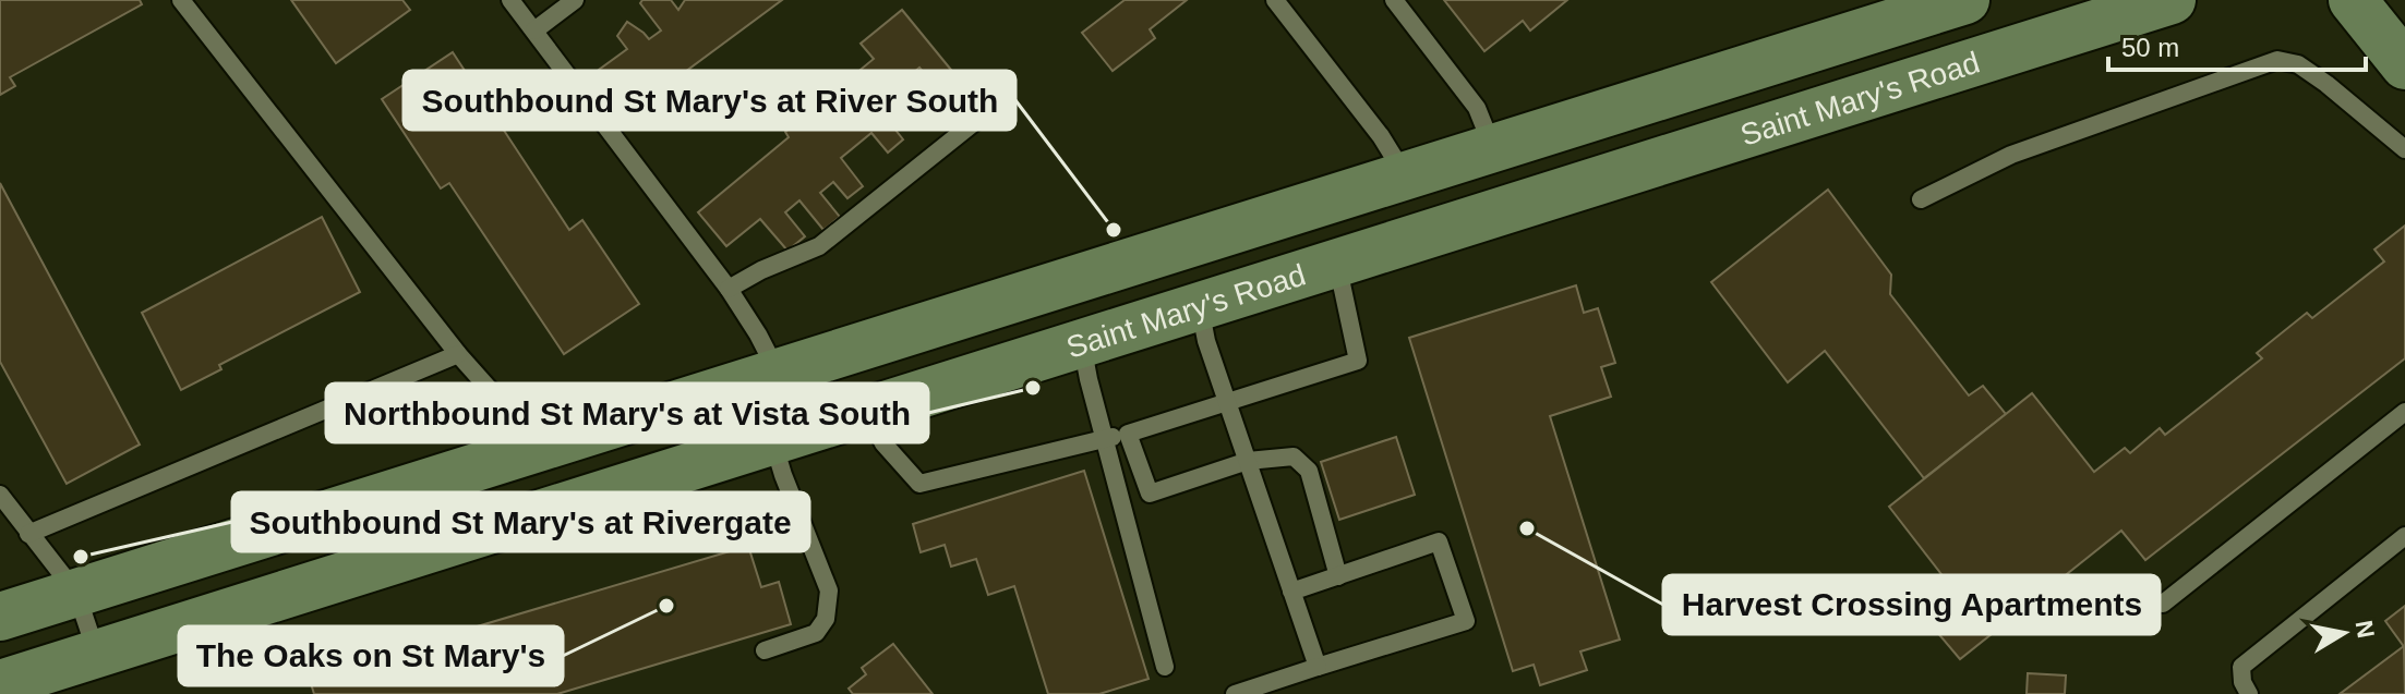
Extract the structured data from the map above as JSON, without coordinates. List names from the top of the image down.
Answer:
{
  "streets": {
    "main road": ["Saint Mary's Road"]
  },
  "places": [
    "Southbound St Mary's at River South",
    "Northbound St Mary's at Vista South",
    "Harvest Crossing Apartments",
    "Southbound St Mary's at Rivergate",
    "The Oaks on St Mary's"
  ],
  "scale_bar": "50 m",
  "north": "right"
}
